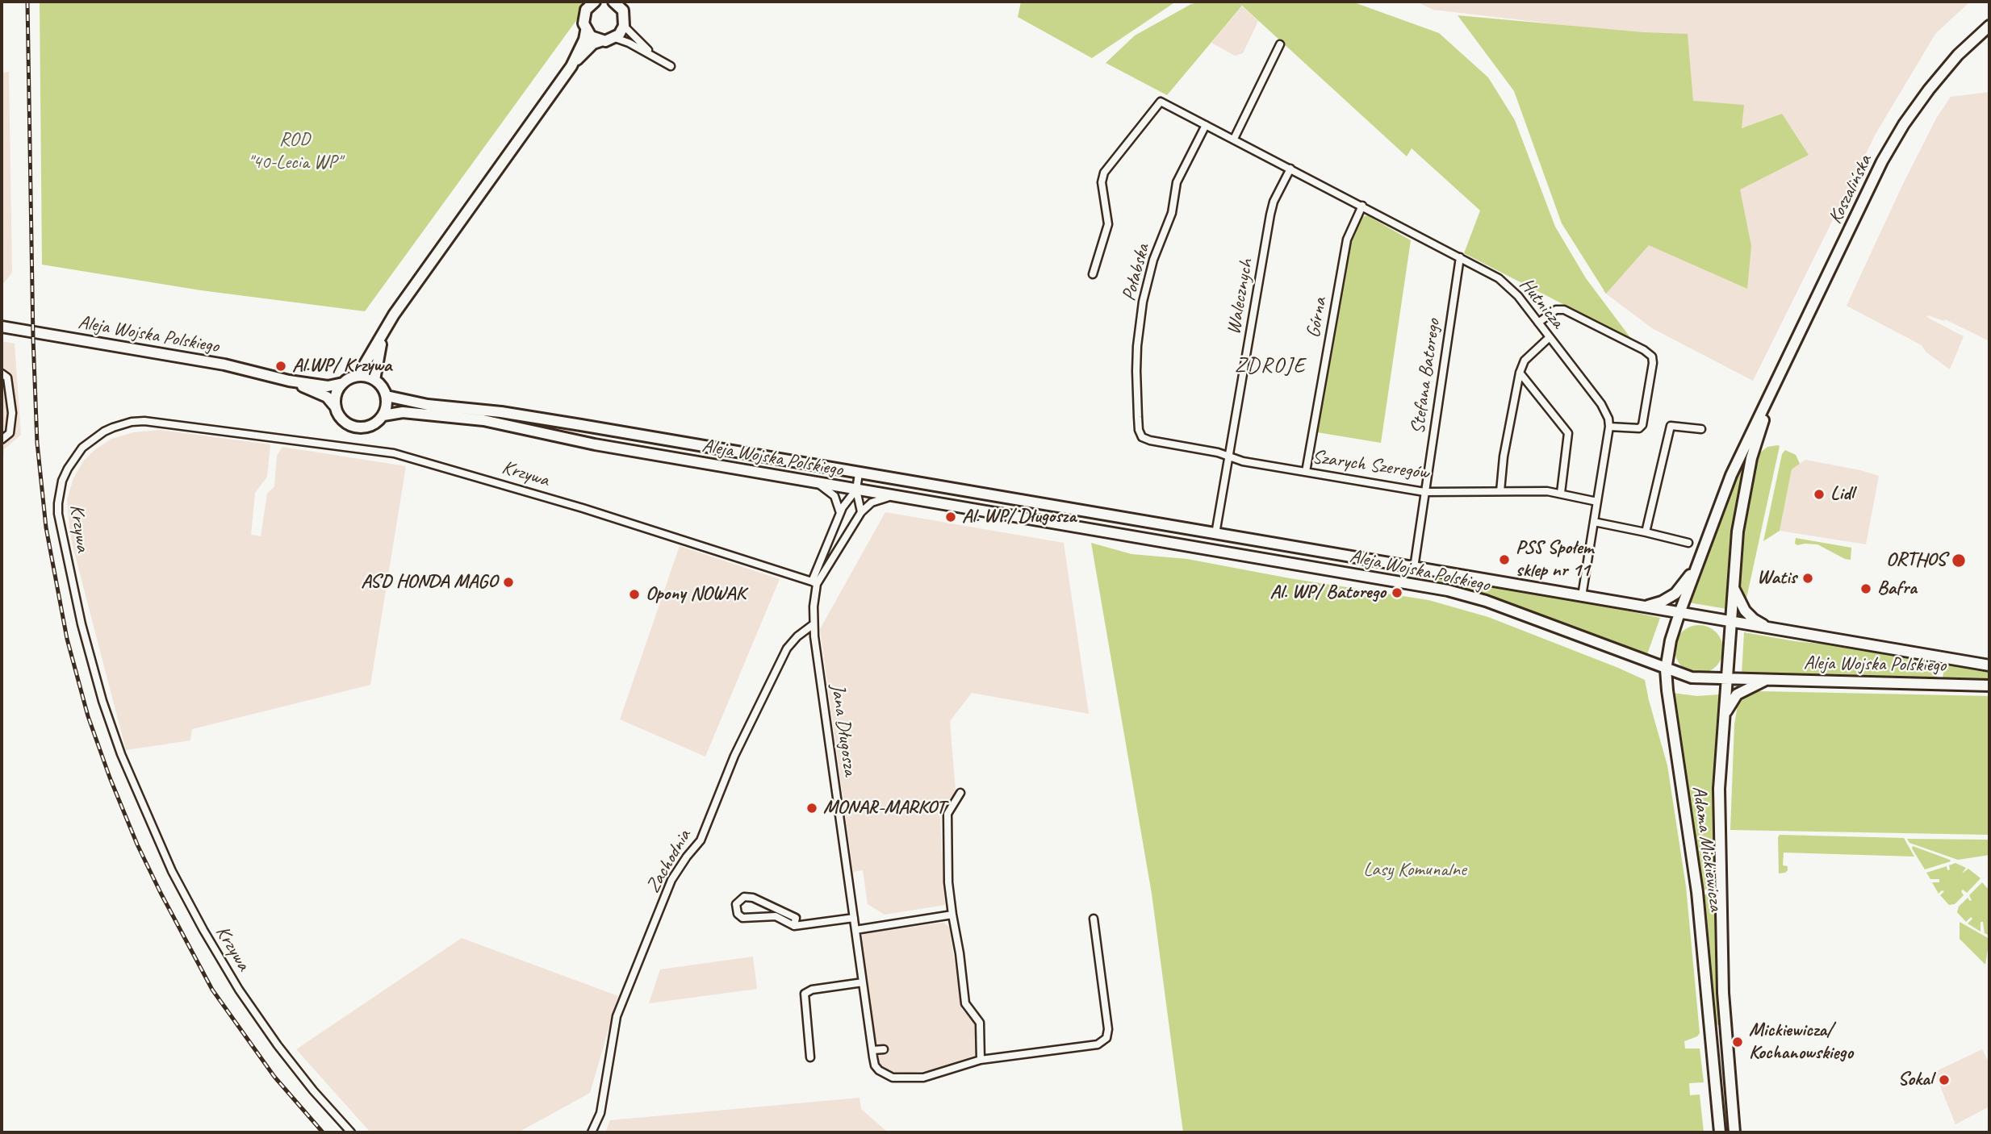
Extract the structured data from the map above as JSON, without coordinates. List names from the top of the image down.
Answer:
{
  "streets": {
    "main road": ["Koszalińska", "Aleja Wojska Polskiego", "Adama Mickiewicza"],
    "street": [
      "Połabska",
      "Walecznych",
      "Hutnicza",
      "Górna",
      "Stefana Batorego",
      "Szarych Szeregów",
      "Krzywa",
      "Jana Długosza",
      "Zachodnia"
    ]
  },
  "crossings": [
    ["Koszalińska", "Aleja Wojska Polskiego"],
    ["Koszalińska", "Adama Mickiewicza"],
    ["Połabska", "Hutnicza"],
    ["Połabska", "Szarych Szeregów"],
    ["Walecznych", "Hutnicza"],
    ["Walecznych", "Aleja Wojska Polskiego"],
    ["Walecznych", "Szarych Szeregów"],
    ["Hutnicza", "Górna"],
    ["Hutnicza", "Stefana Batorego"],
    ["Górna", "Szarych Szeregów"],
    ["Aleja Wojska Polskiego", "Stefana Batorego"],
    ["Aleja Wojska Polskiego", "Adama Mickiewicza"],
    ["Stefana Batorego", "Szarych Szeregów"],
    ["Krzywa", "Jana Długosza"],
    ["Jana Długosza", "Zachodnia"]
  ],
  "districts": ["ZDROJE"],
  "parks": ["ROD \"40-Lecia WP\"", "Lasy Komunalne"],
  "places": [
    "Al.WP/ Krzywa",
    "Lidl",
    "Al. WP/ Długosza",
    "PSS Społem sklep nr 11",
    "ORTHOS",
    "Watis",
    "ASD HONDA MAGO",
    "Bafra",
    "Al. WP/ Batorego",
    "Opony NOWAK",
    "MONAR-MARKOT",
    "Mickiewicza/ Kochanowskiego",
    "Sokal"
  ]
}
